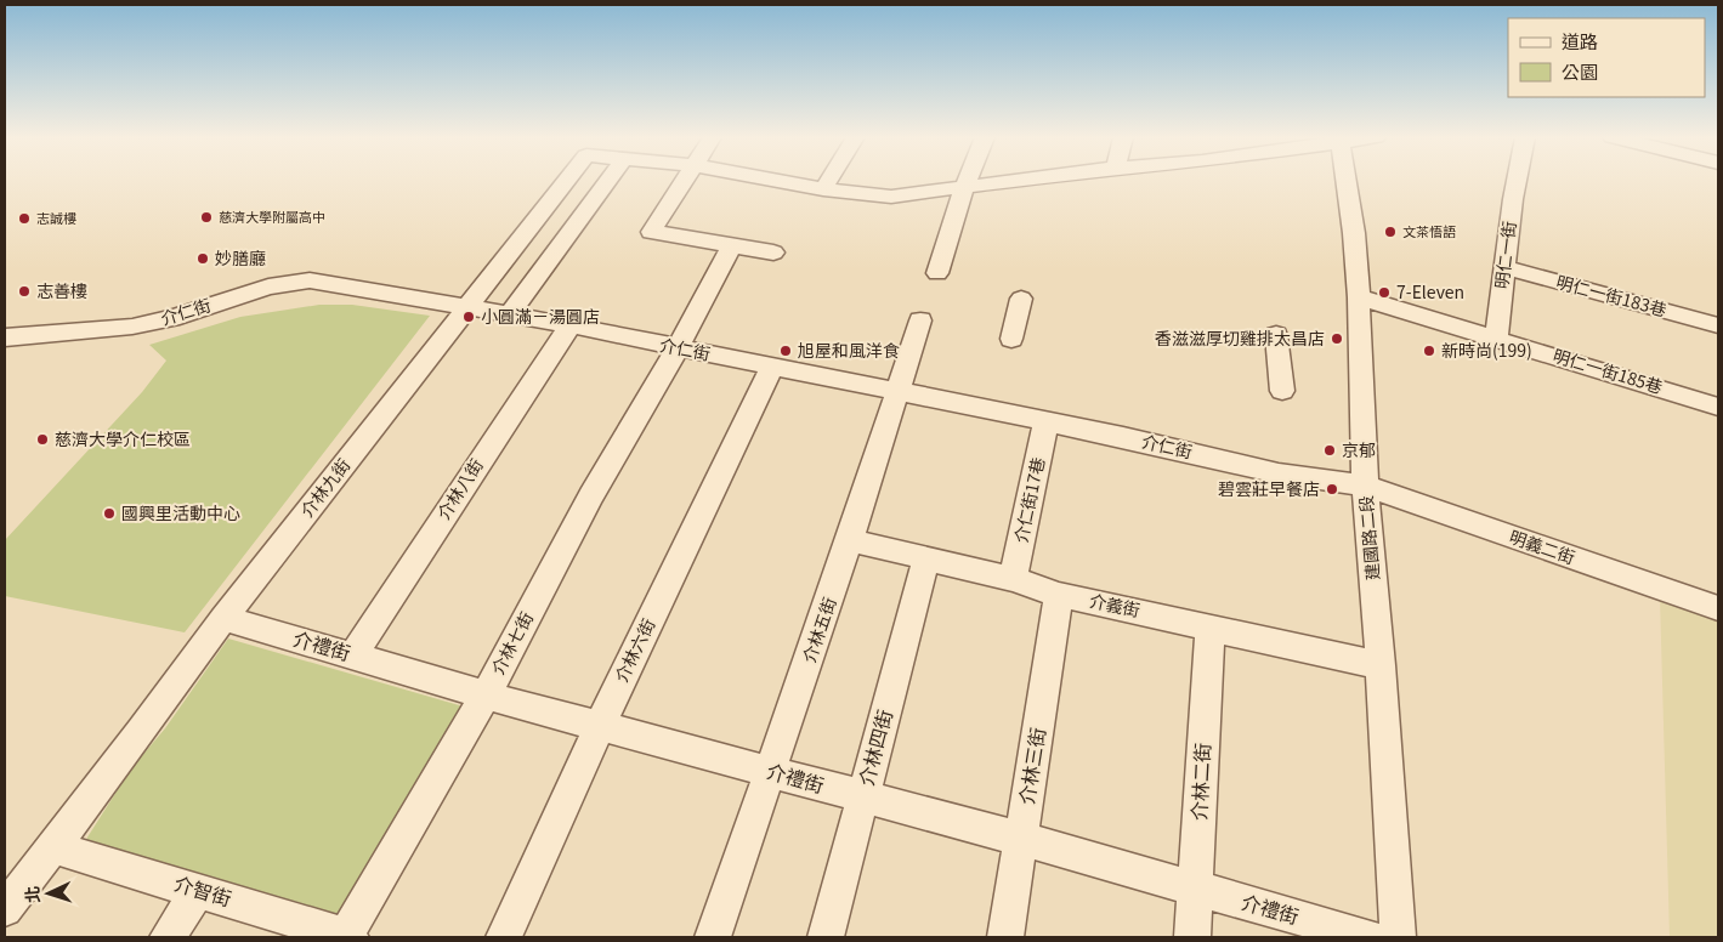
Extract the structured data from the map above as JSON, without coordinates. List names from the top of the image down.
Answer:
{
  "streets": {
    "street": [
      "明仁一街",
      "明仁一街183巷",
      "介仁街",
      "明仁一街185巷",
      "介林九街",
      "介林八街",
      "介仁街17巷",
      "建國路二段",
      "明義二街",
      "介義街",
      "介林五街",
      "介林七街",
      "介禮街",
      "介林六街",
      "介林四街",
      "介林三街",
      "介林二街",
      "介智街"
    ]
  },
  "crossings": [
    ["明仁一街", "明仁一街183巷"],
    ["明仁一街", "明仁一街185巷"],
    ["介仁街", "介林九街"],
    ["介仁街", "介林八街"],
    ["介仁街", "介仁街17巷"],
    ["介仁街", "建國路二段"],
    ["介仁街", "明義二街"],
    ["介仁街", "介林五街"],
    ["介仁街", "介林七街"],
    ["介仁街", "介林六街"],
    ["明仁一街185巷", "建國路二段"],
    ["介林九街", "介禮街"],
    ["介林九街", "介智街"],
    ["介林八街", "介禮街"],
    ["介仁街17巷", "介義街"],
    ["建國路二段", "明義二街"],
    ["建國路二段", "介義街"],
    ["介義街", "介林五街"],
    ["介義街", "介林四街"],
    ["介義街", "介林三街"],
    ["介義街", "介林二街"],
    ["介林五街", "介禮街"],
    ["介林七街", "介禮街"],
    ["介林七街", "介智街"],
    ["介禮街", "介林六街"],
    ["介禮街", "介林四街"],
    ["介禮街", "介林三街"],
    ["介禮街", "介林二街"]
  ],
  "places": [
    "慈濟大學附屬高中",
    "志誠樓",
    "文茶悟語",
    "妙膳廳",
    "志善樓",
    "7-Eleven",
    "小圓滿－湯圓店",
    "香滋滋厚切雞排太昌店",
    "旭屋和風洋食",
    "新時尚(199)",
    "慈濟大學介仁校區",
    "京郁",
    "碧雲莊早餐店",
    "國興里活動中心"
  ],
  "legend": ["道路", "公園"],
  "north": "left"
}
